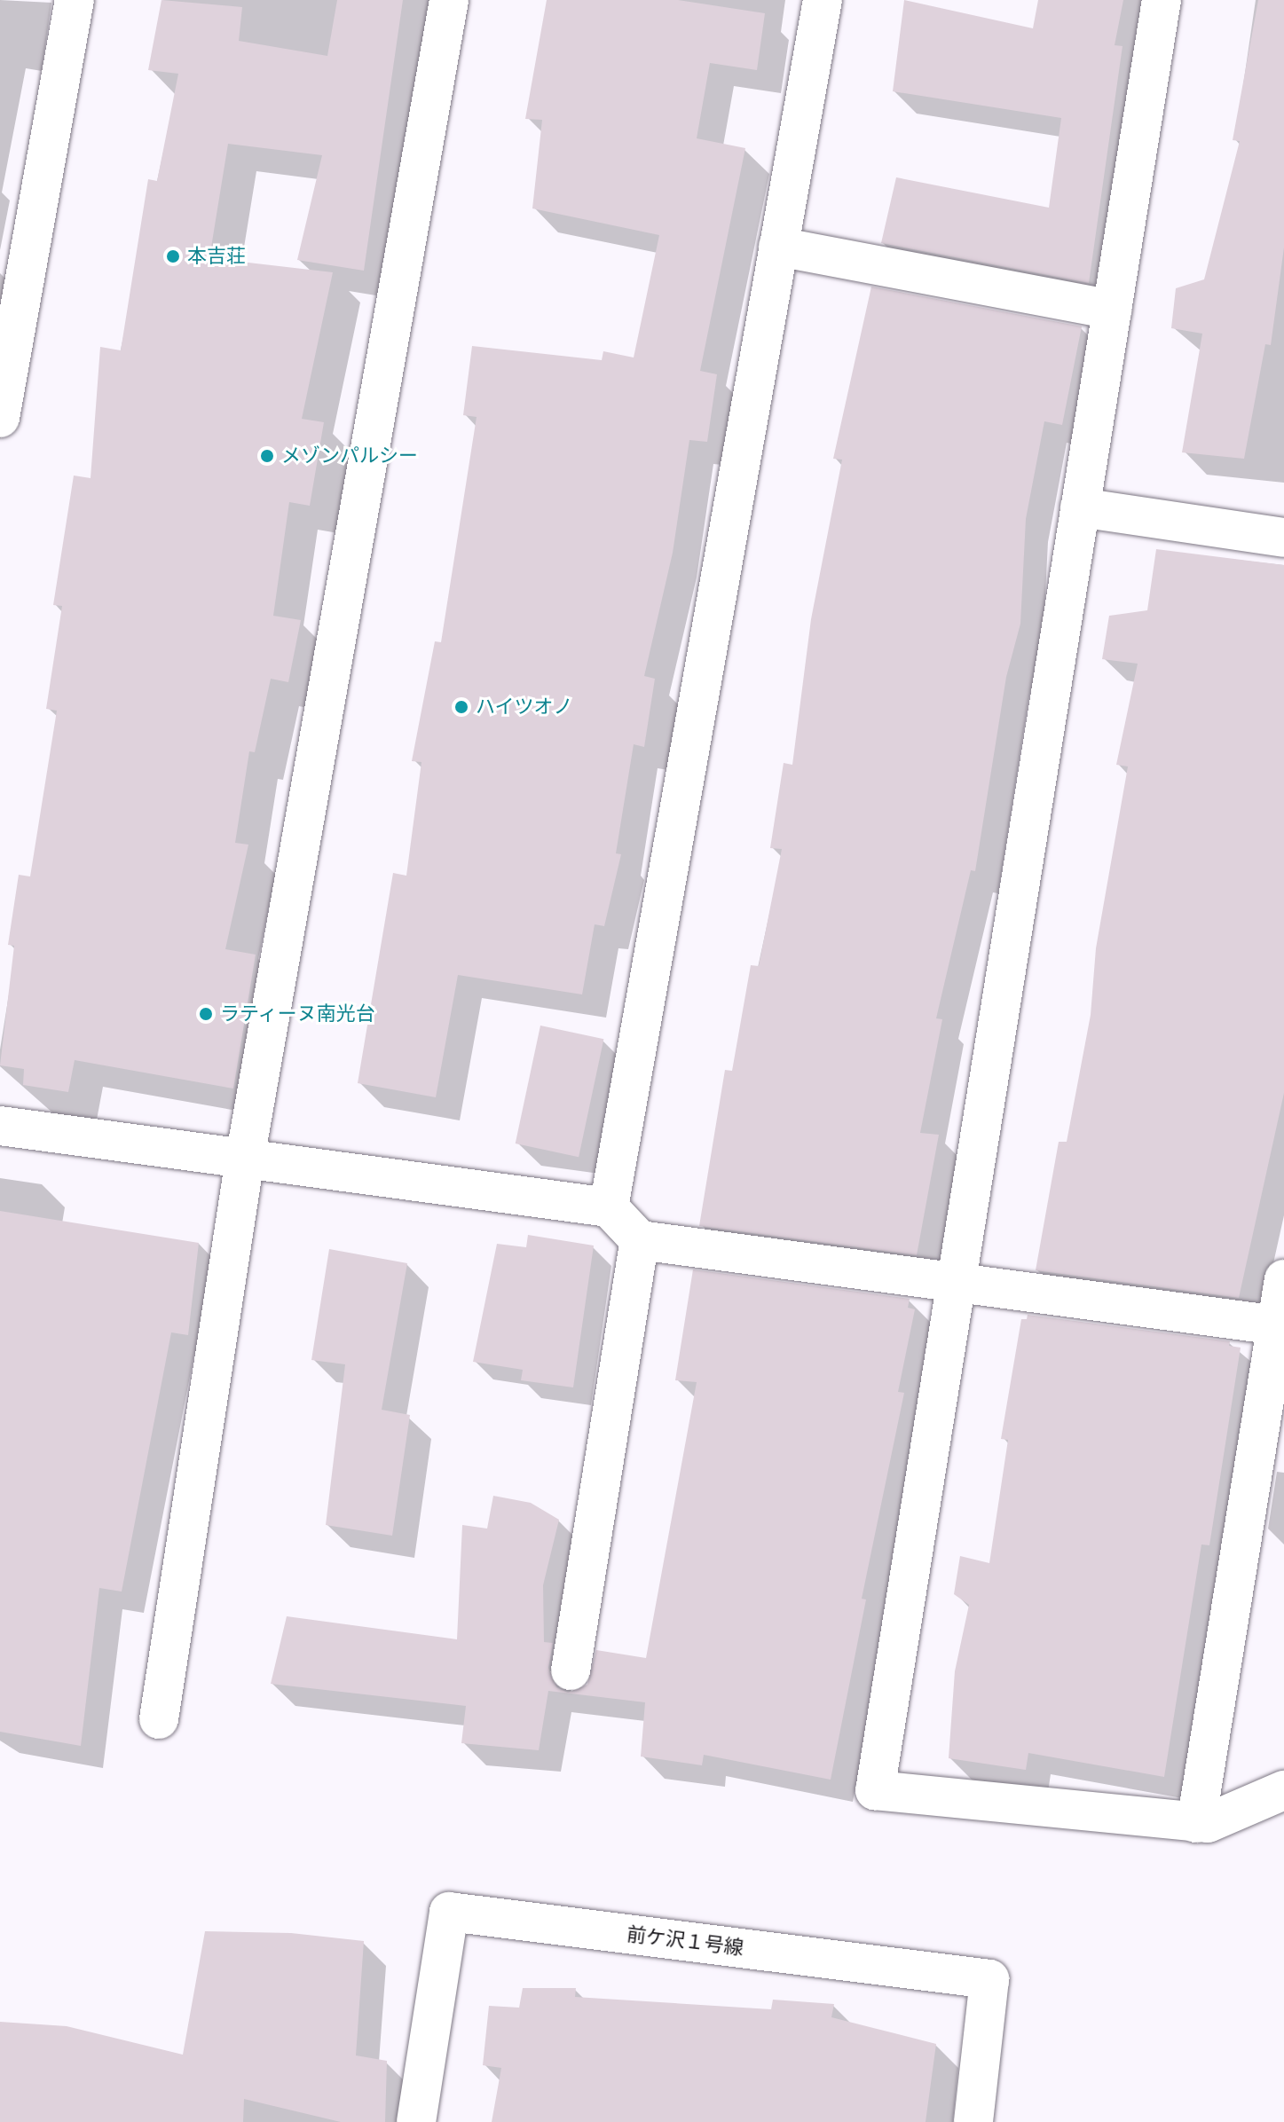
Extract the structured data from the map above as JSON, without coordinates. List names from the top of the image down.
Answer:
{
  "streets": {
    "street": ["前ケ沢１号線"]
  },
  "places": [
    "本吉荘",
    "メゾンパルシー",
    "ハイツオノ",
    "ラティーヌ南光台"
  ]
}
